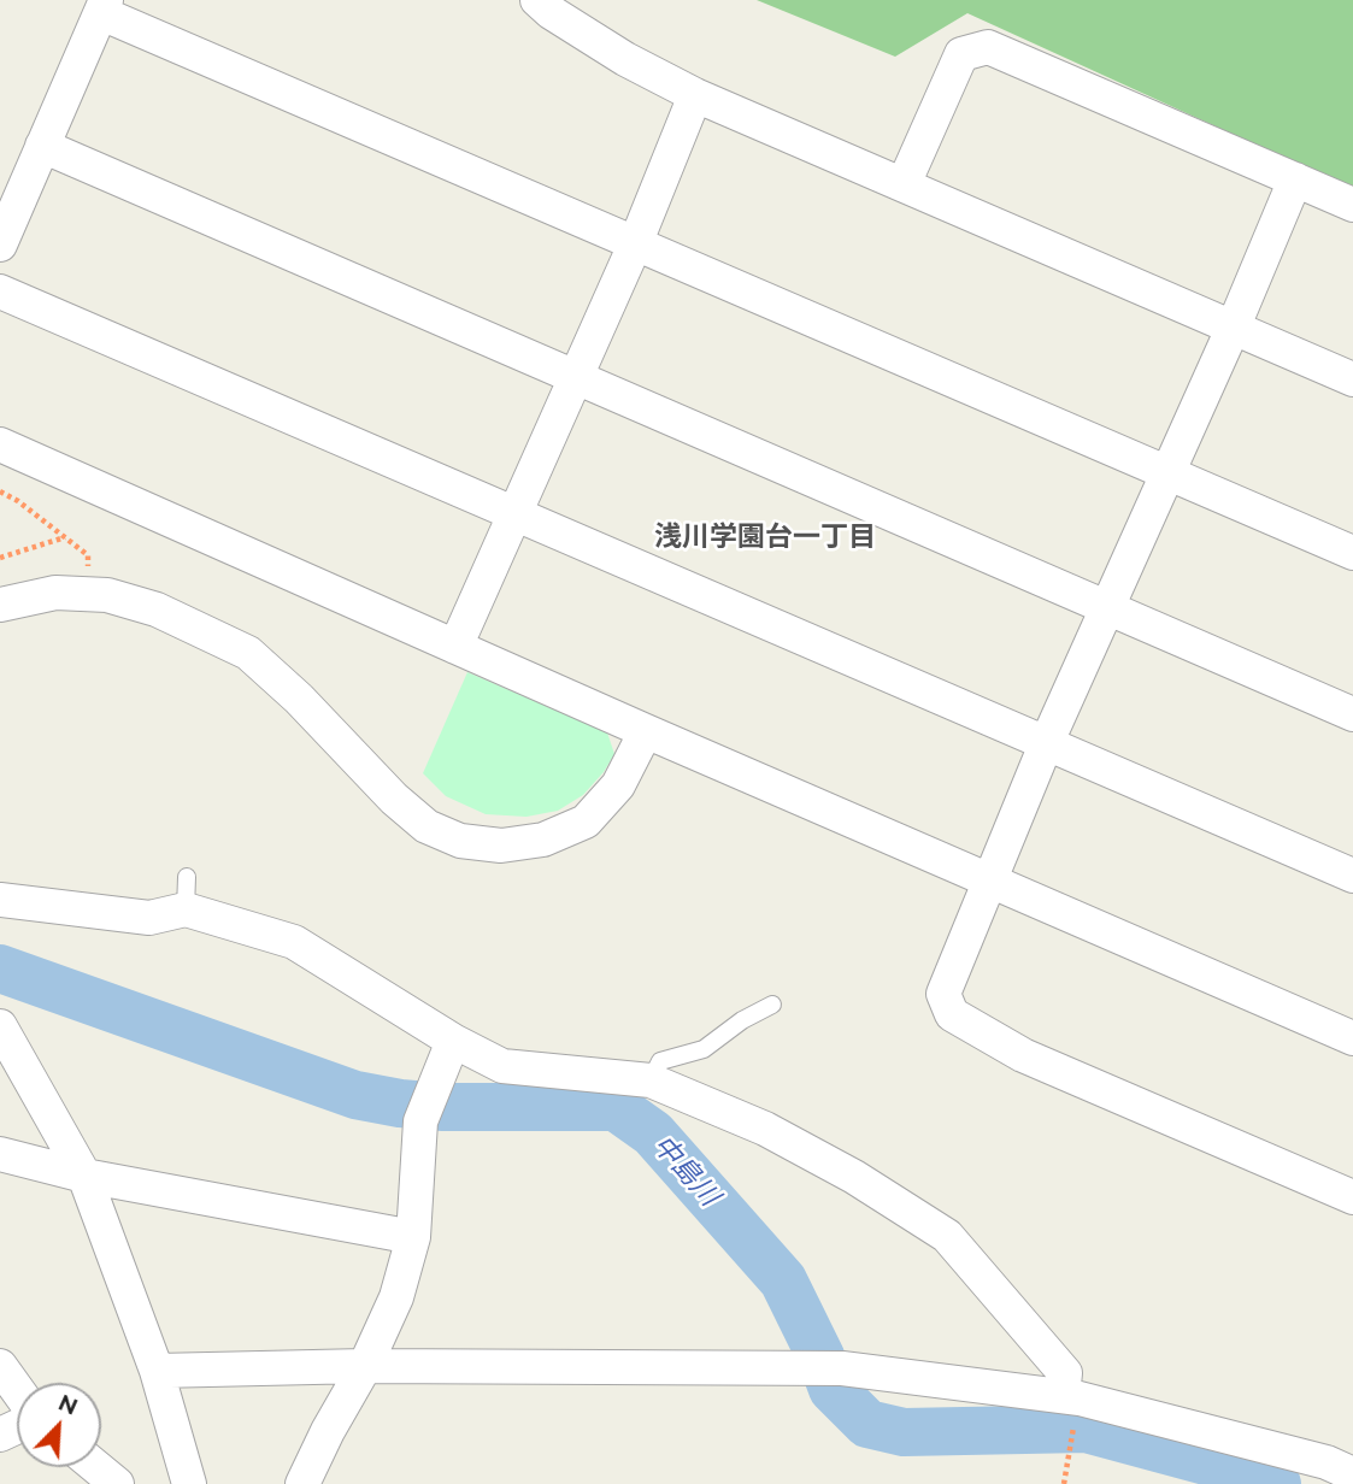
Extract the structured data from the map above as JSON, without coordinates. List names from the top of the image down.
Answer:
{
  "districts": ["浅川学園台一丁目"],
  "water": ["中島川"],
  "north": "top right"
}
